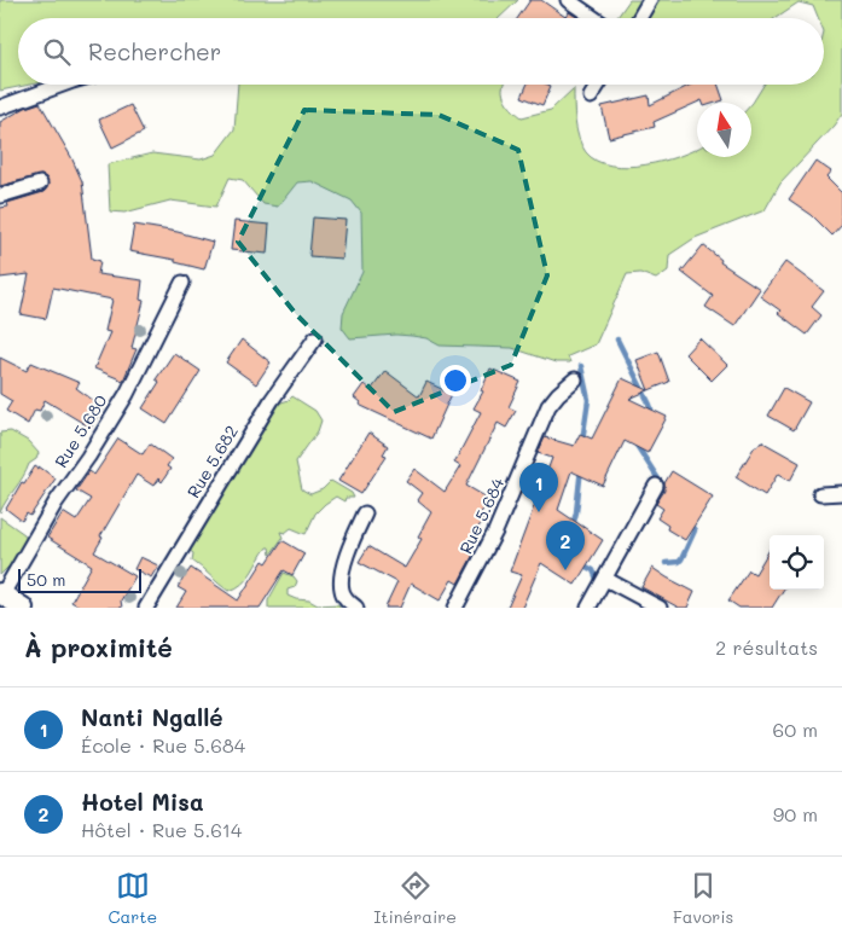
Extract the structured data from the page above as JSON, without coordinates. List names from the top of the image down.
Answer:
{
  "streets": {
    "street": ["Rue 5.680", "Rue 5.682", "Rue 5.684"]
  },
  "scale_bar": "50 m",
  "north": "top",
  "page": {
    "search": "Rechercher",
    "pins": ["1", "2"],
    "scale": "50 m",
    "heading": ["À proximité", "2 résultats"],
    "list": [
      {
        "mark": "1",
        "name": "Nanti Ngallé",
        "note": "École · Rue 5.684",
        "value": "60 m"
      },
      {
        "mark": "2",
        "name": "Hotel Misa",
        "note": "Hôtel · Rue 5.614",
        "value": "90 m"
      }
    ],
    "nav": ["Carte", "Itinéraire", "Favoris"]
  }
}
